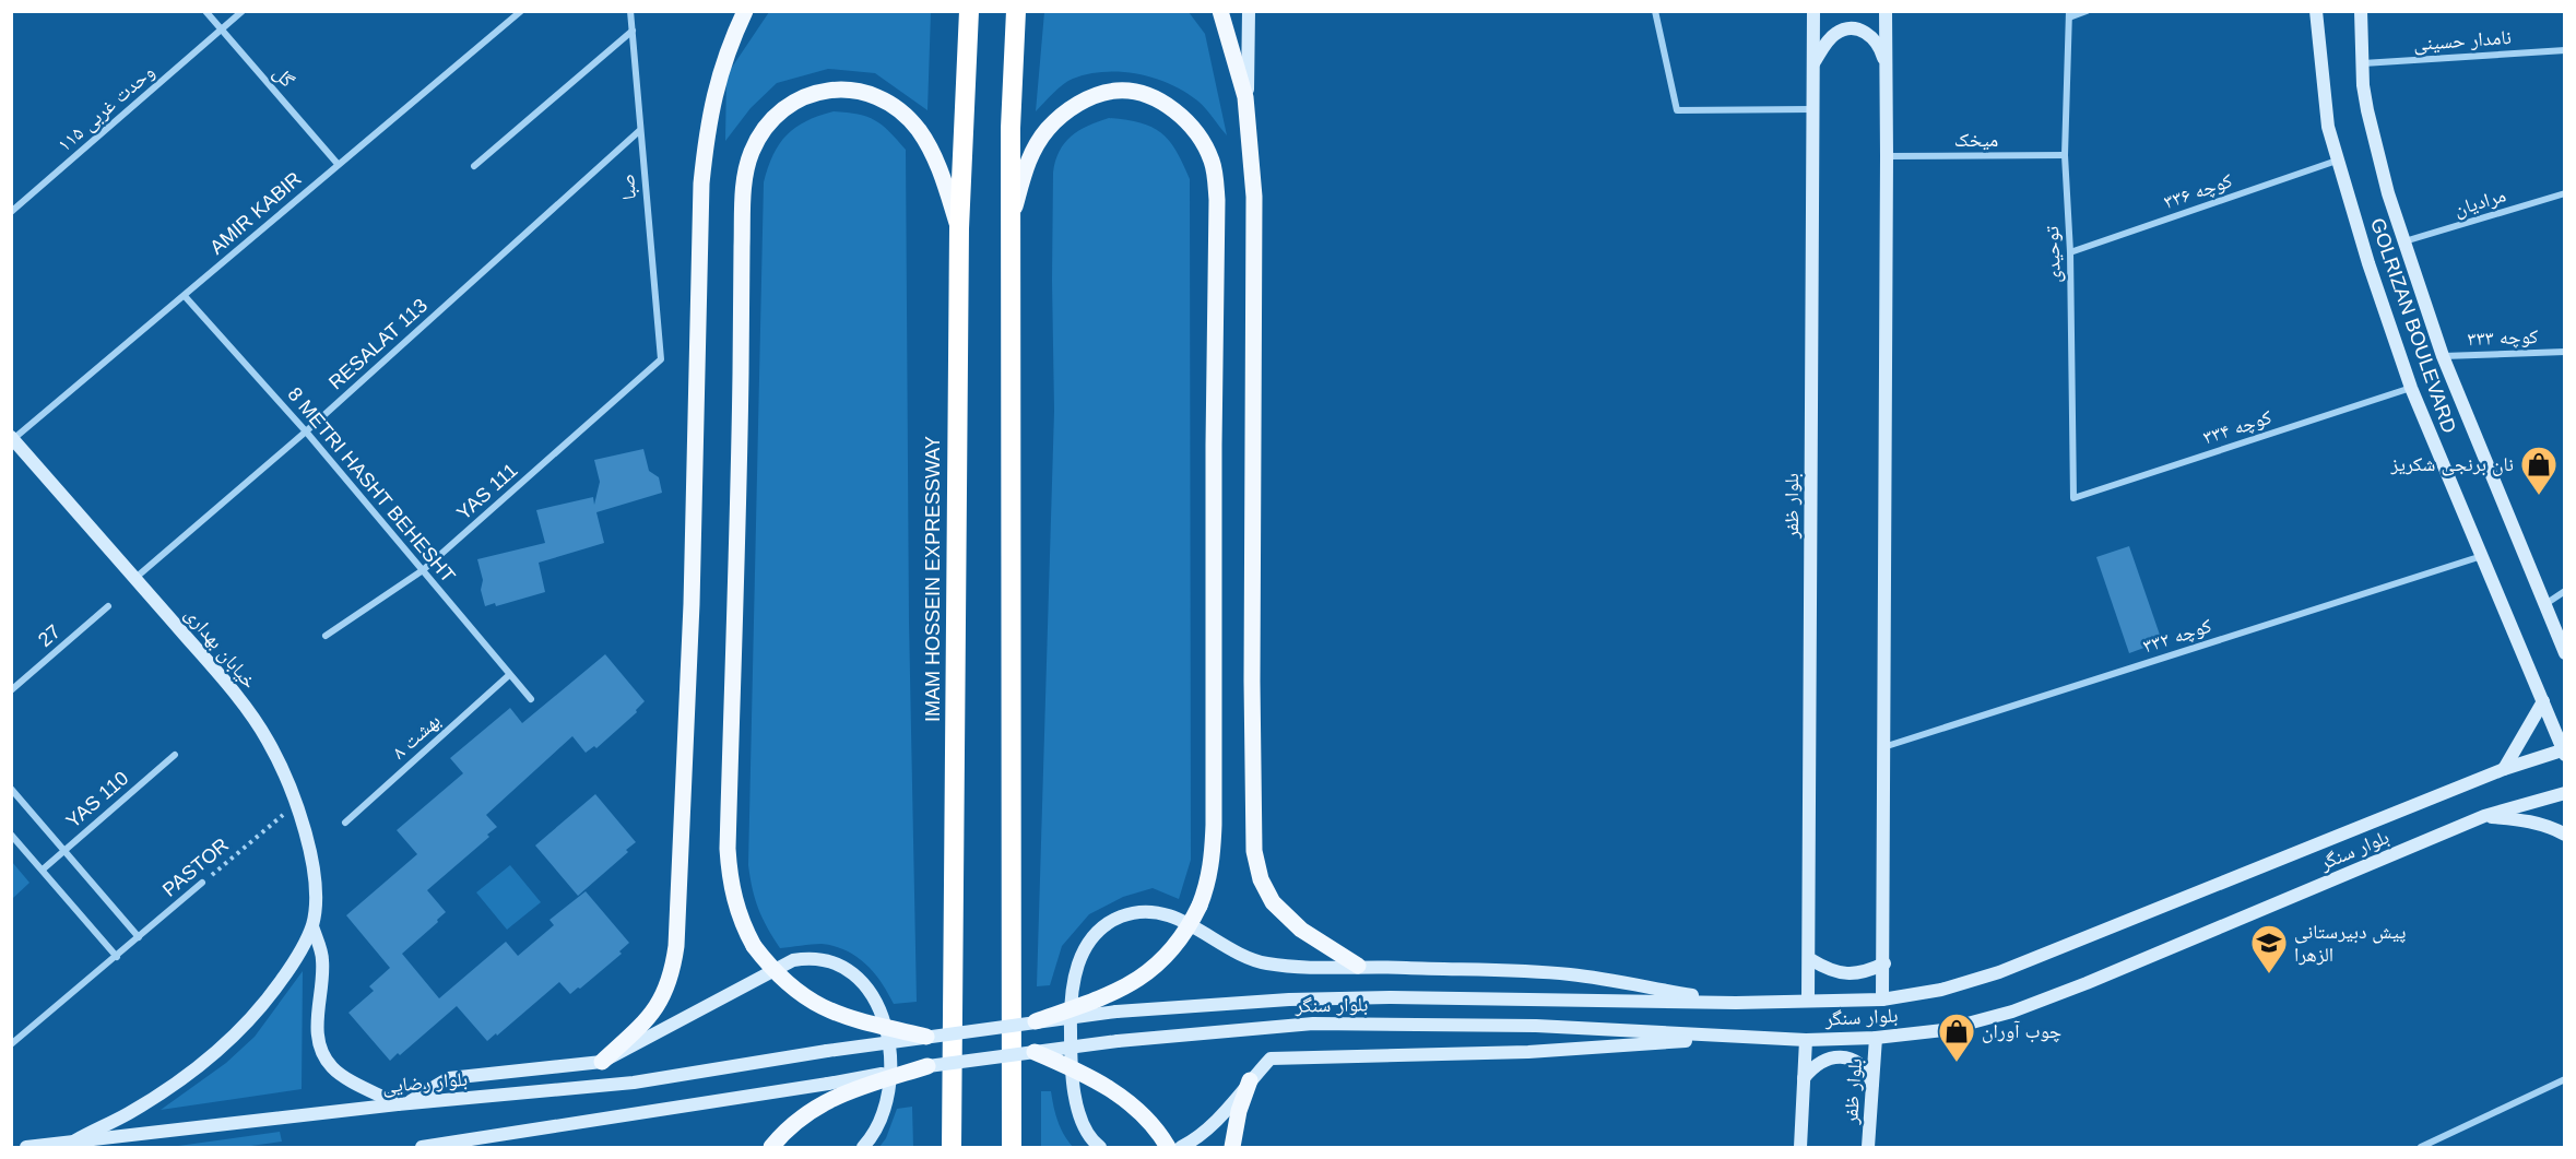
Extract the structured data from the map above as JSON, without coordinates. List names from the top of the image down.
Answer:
{
  "streets": {
    "highway": ["IMAM HOSSEIN EXPRESSWAY"],
    "main road": [
      "GOLRIZAN BOULEVARD",
      "بلوار ظفر",
      "خیابان بهداری",
      "بلوار سنگر",
      "بلوار رضایی"
    ],
    "street": [
      "نامدار حسینی",
      "گل",
      "۱۱۵ وحدت غربی",
      "میخک",
      "صبا",
      "کوچه ۳۳۶",
      "مرادیان",
      "AMIR KABIR",
      "توحیدی",
      "کوچه ۳۳۳",
      "RESALAT 113",
      "کوچه ۳۳۴",
      "8 METRI HASHT BEHESHT",
      "YAS 111",
      "27",
      "کوچه ۳۳۲",
      "۸ بهشت",
      "YAS 110",
      "PASTOR"
    ]
  },
  "crossings": [
    ["نامدار حسینی", "GOLRIZAN BOULEVARD"],
    ["گل", "۱۱۵ وحدت غربی"],
    ["گل", "AMIR KABIR"],
    ["میخک", "توحیدی"],
    ["صبا", "RESALAT 113"],
    ["صبا", "YAS 111"],
    ["کوچه ۳۳۶", "توحیدی"],
    ["کوچه ۳۳۶", "GOLRIZAN BOULEVARD"],
    ["مرادیان", "GOLRIZAN BOULEVARD"],
    ["AMIR KABIR", "8 METRI HASHT BEHESHT"],
    ["AMIR KABIR", "خیابان بهداری"],
    ["توحیدی", "کوچه ۳۳۴"],
    ["GOLRIZAN BOULEVARD", "کوچه ۳۳۳"],
    ["GOLRIZAN BOULEVARD", "کوچه ۳۳۴"],
    ["GOLRIZAN BOULEVARD", "کوچه ۳۳۲"],
    ["GOLRIZAN BOULEVARD", "بلوار سنگر"],
    ["RESALAT 113", "8 METRI HASHT BEHESHT"],
    ["RESALAT 113", "خیابان بهداری"],
    ["8 METRI HASHT BEHESHT", "YAS 111"],
    ["8 METRI HASHT BEHESHT", "۸ بهشت"],
    ["بلوار ظفر", "بلوار سنگر"],
    ["خیابان بهداری", "PASTOR"],
    ["خیابان بهداری", "بلوار رضایی"],
    ["بلوار سنگر", "بلوار رضایی"]
  ],
  "places": {
    "shop": ["نان برنجی شکریز", "چوب آوران"],
    "school or university": ["پیش دبیرستانی الزهرا"]
  }
}
